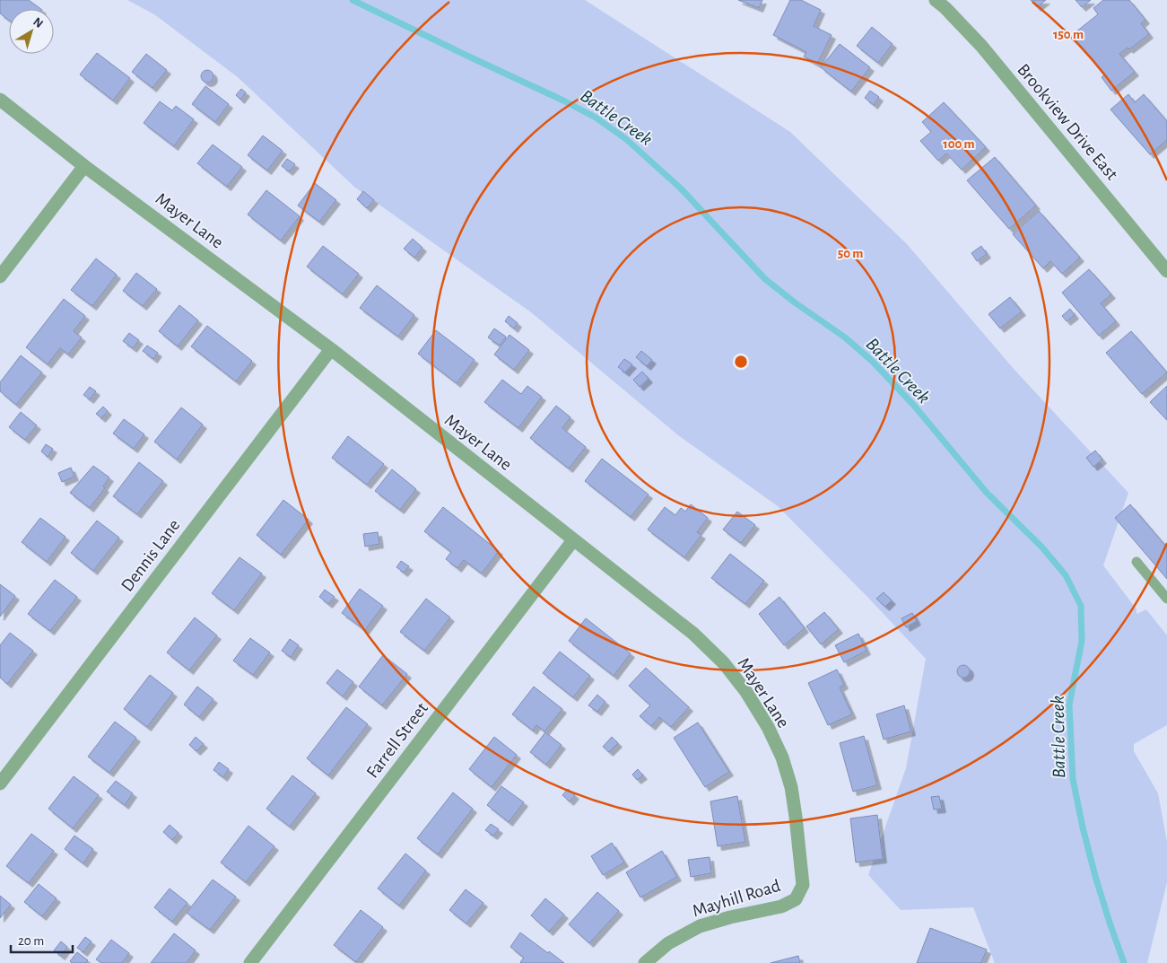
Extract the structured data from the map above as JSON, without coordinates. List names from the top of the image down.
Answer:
{
  "streets": {
    "street": [
      "Brookview Drive East",
      "Mayer Lane",
      "Dennis Lane",
      "Farrell Street",
      "Mayhill Road"
    ]
  },
  "crossings": [
    ["Mayer Lane", "Dennis Lane"],
    ["Mayer Lane", "Farrell Street"],
    ["Mayer Lane", "Mayhill Road"]
  ],
  "water": ["Battle Creek"],
  "scale_bar": "20 m",
  "north": "top right",
  "rings": ["150 m", "100 m", "50 m"]
}
